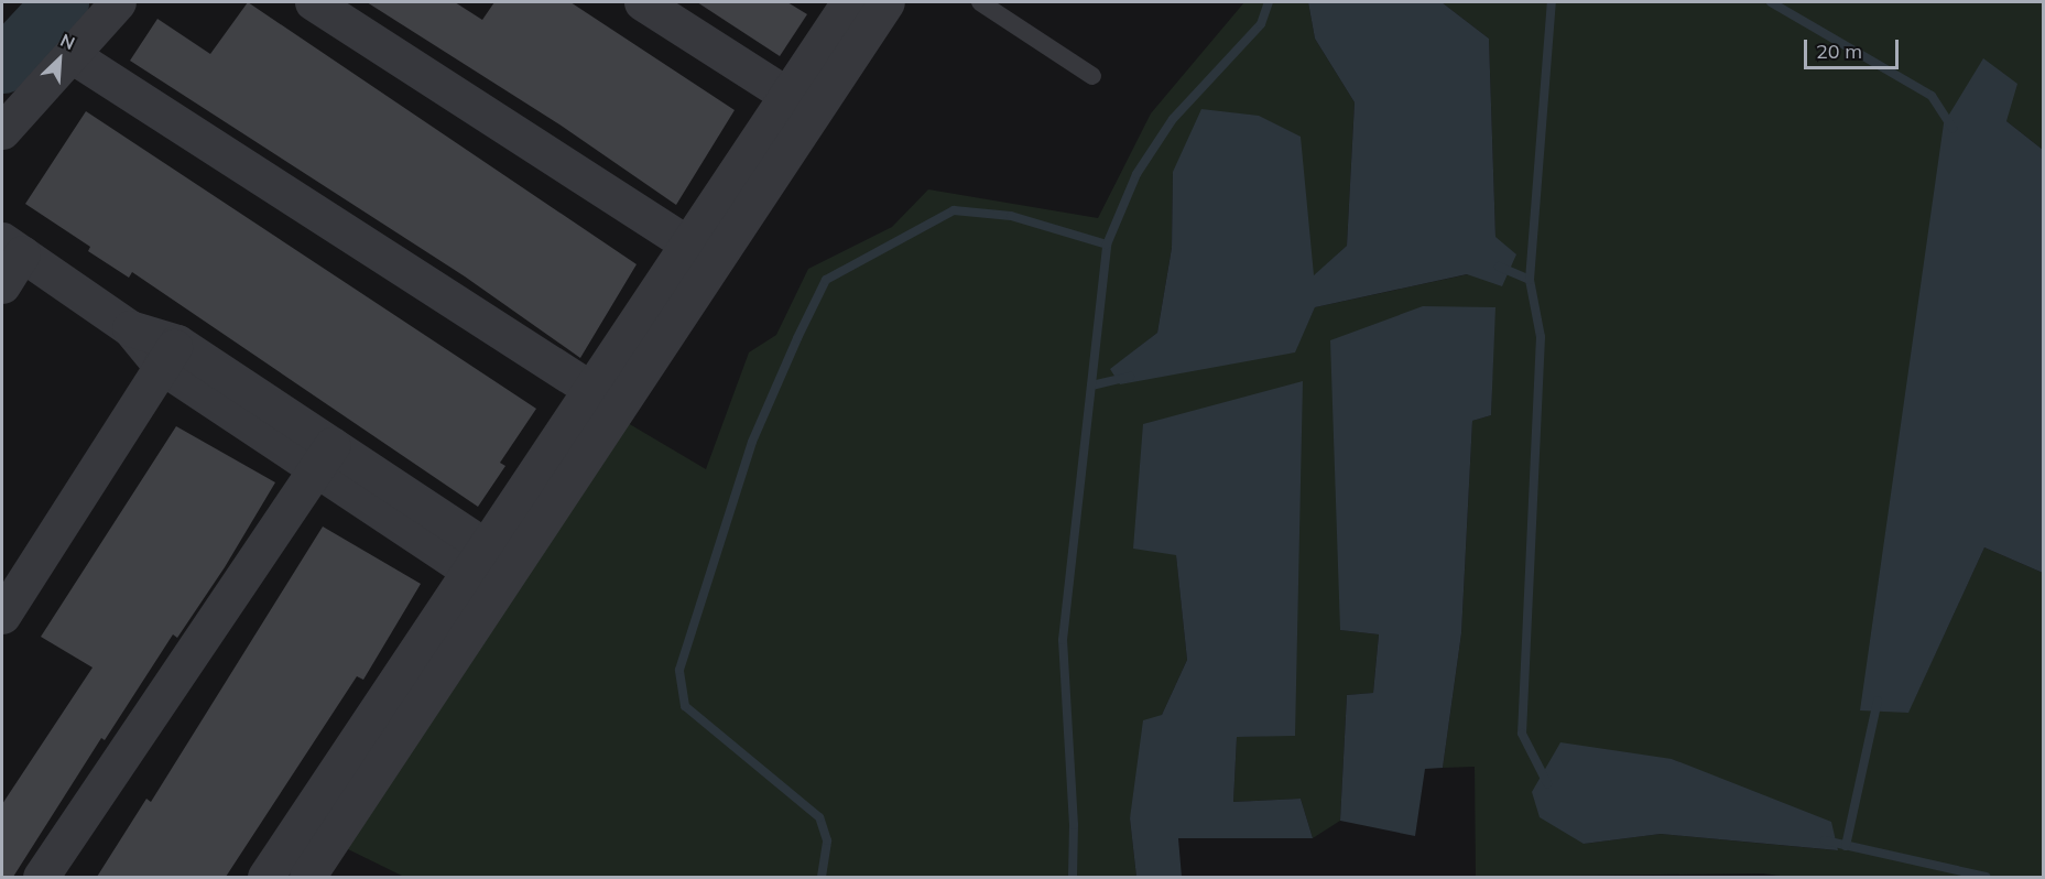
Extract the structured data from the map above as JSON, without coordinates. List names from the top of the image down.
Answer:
{
  "scale_bar": "20 m",
  "north": "top right"
}
